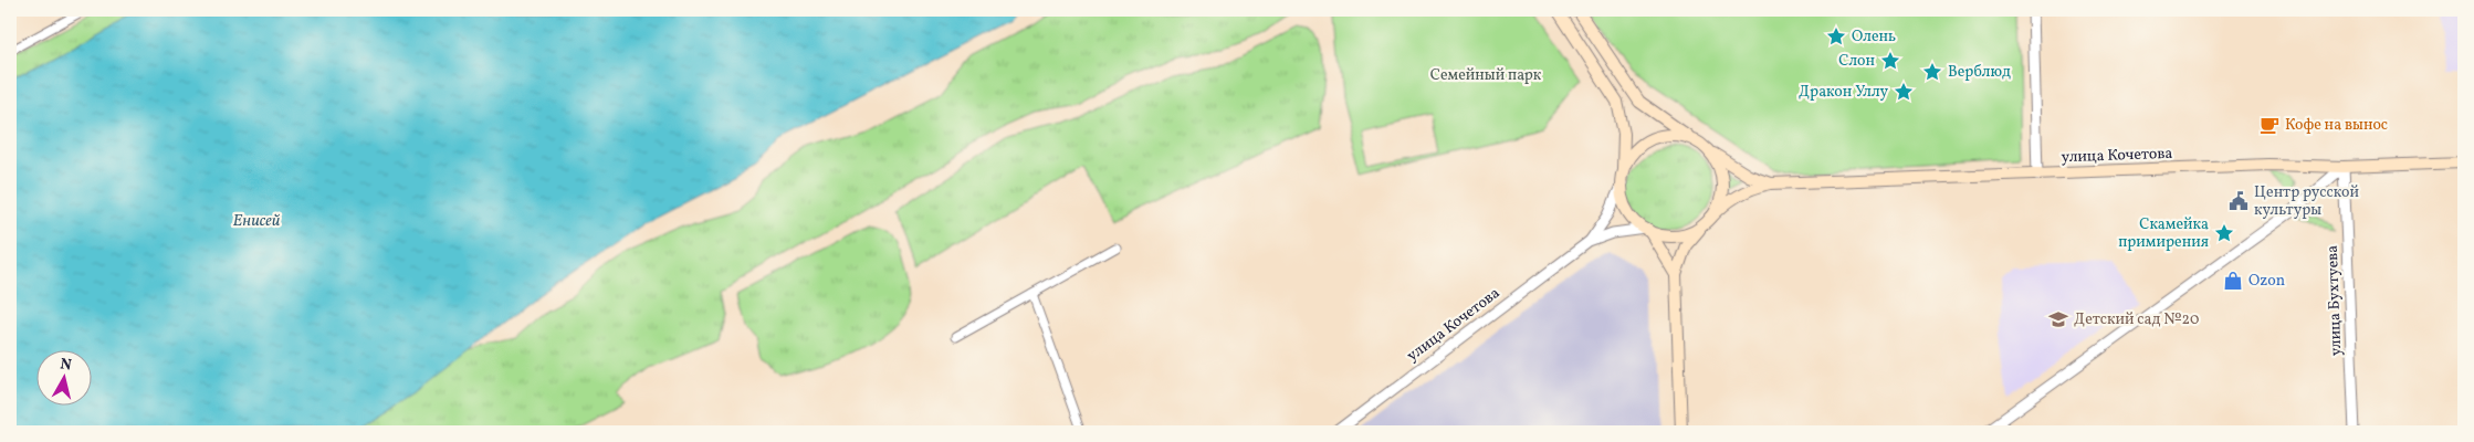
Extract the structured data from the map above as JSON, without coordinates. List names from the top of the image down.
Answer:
{
  "streets": {
    "main road": ["улица Кочетова"],
    "street": ["улица Бухтуева"]
  },
  "crossings": [
    ["улица Кочетова", "улица Бухтуева"]
  ],
  "water": ["Енисей"],
  "parks": ["Семейный парк"],
  "places": {
    "place": [
      "Олень",
      "Слон",
      "Верблюд",
      "Дракон Уллу",
      "Скамейка примирения"
    ],
    "cafe": ["Кофе на вынос"],
    "public building": ["Центр русской культуры"],
    "shop": ["Ozon"],
    "school or university": ["Детский сад №20"]
  },
  "north": "top"
}
